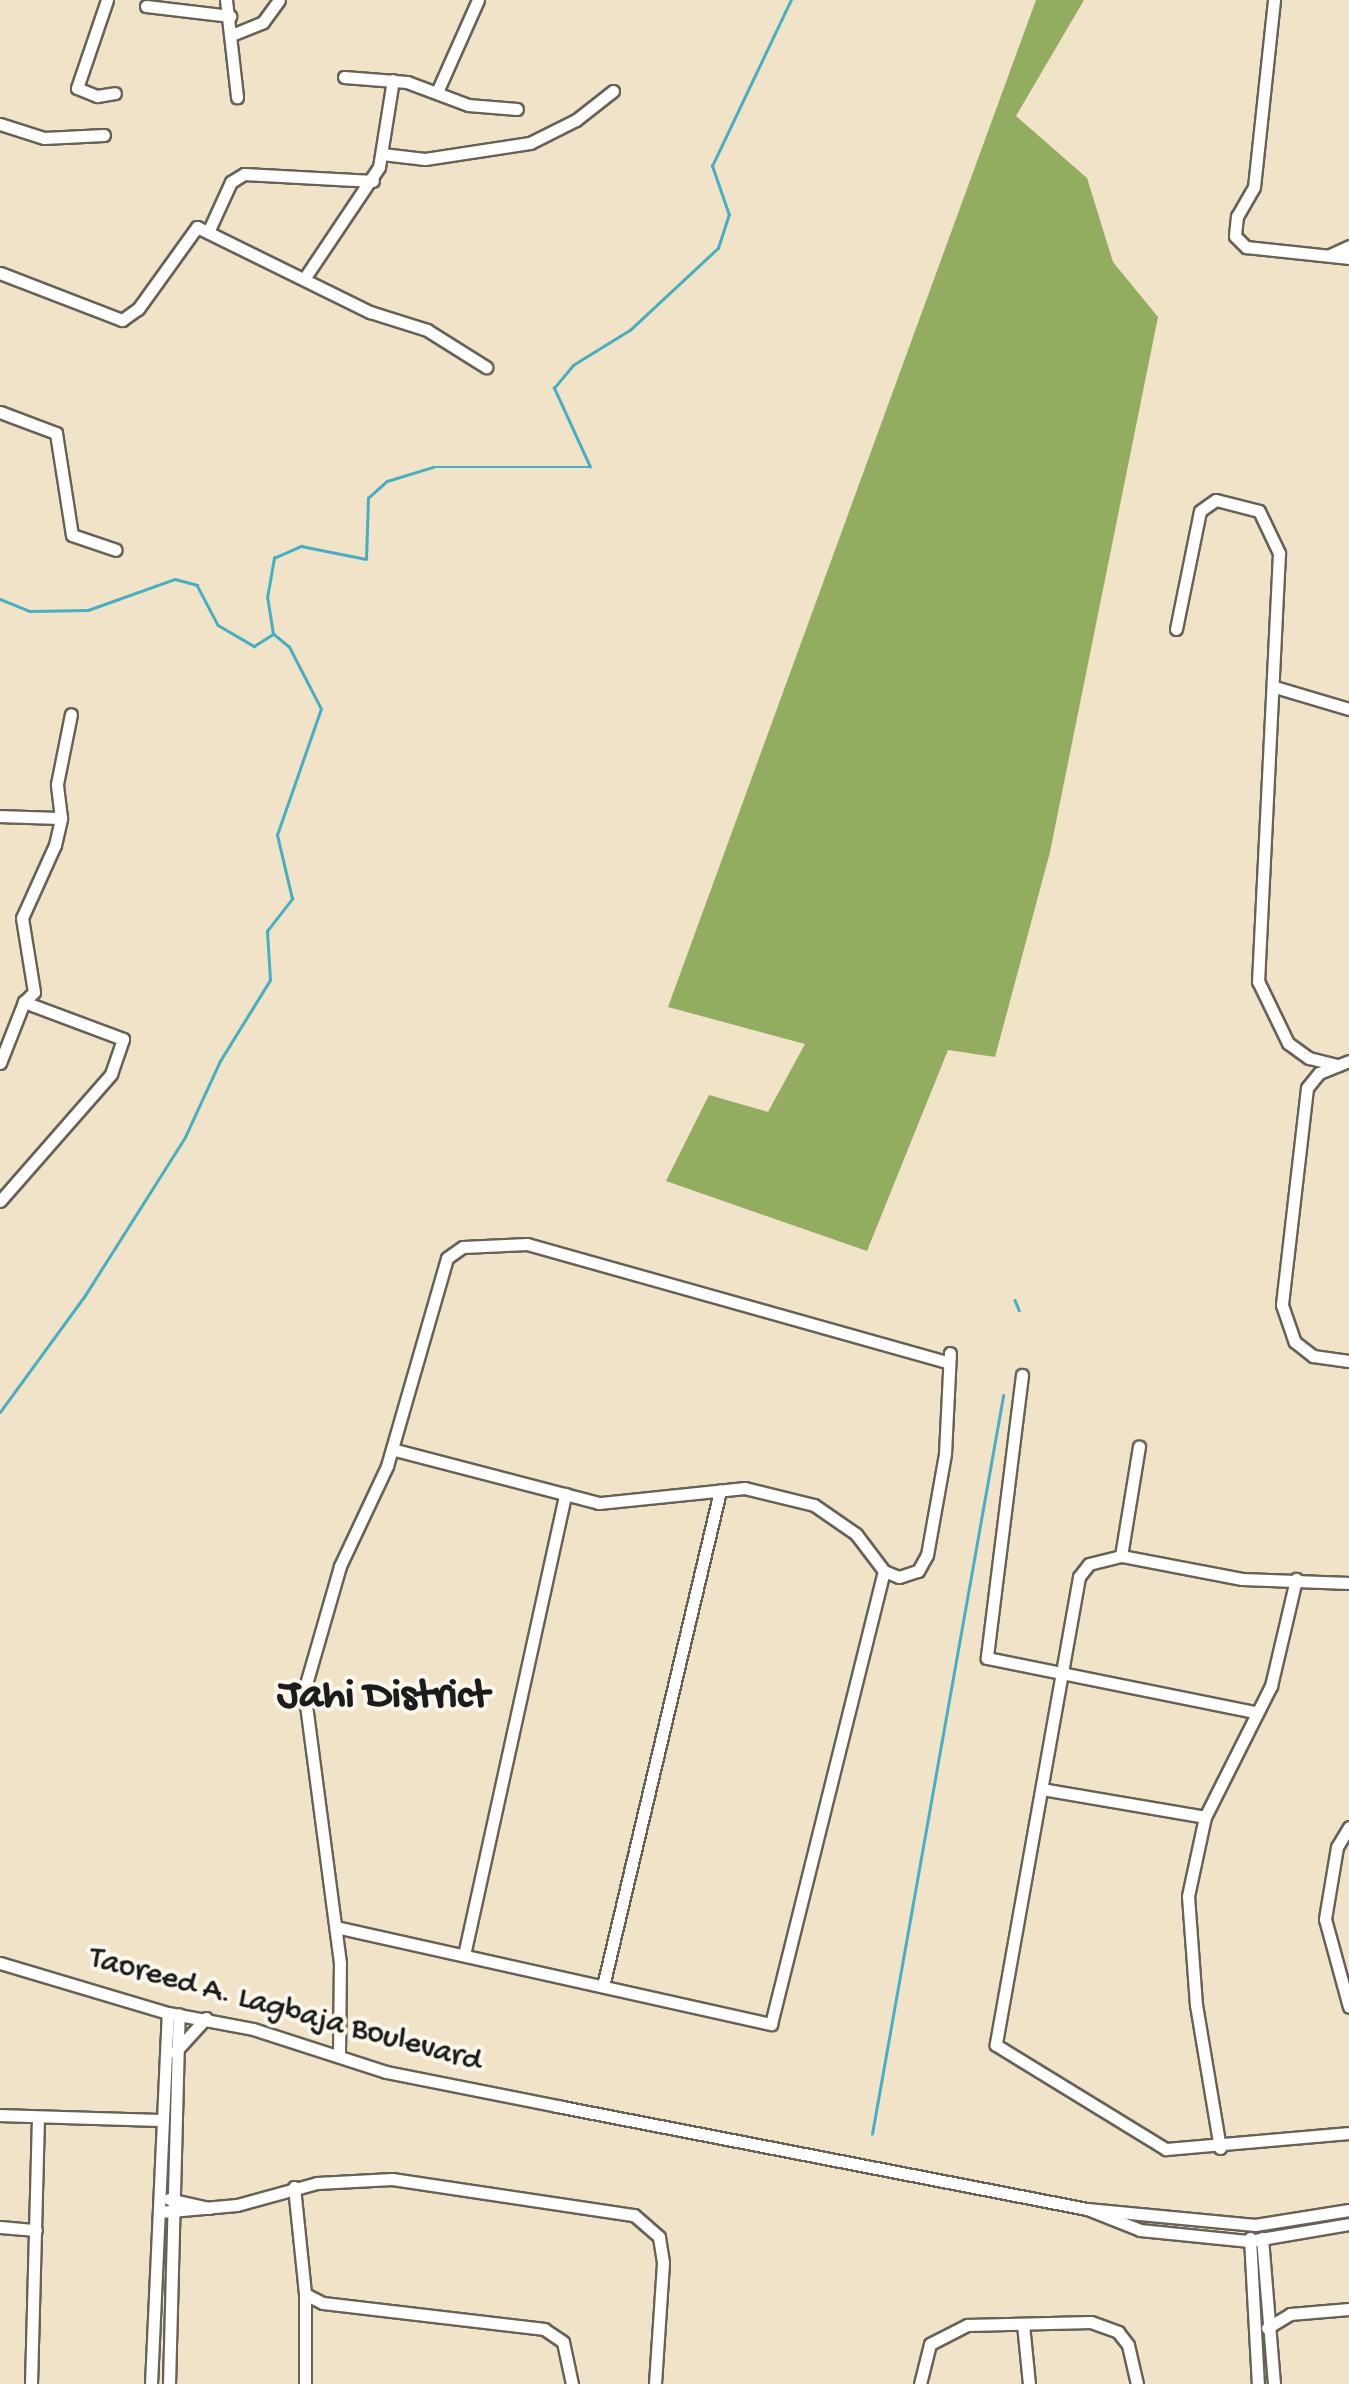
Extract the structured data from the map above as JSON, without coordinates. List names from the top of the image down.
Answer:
{
  "streets": {
    "street": ["Taoreed A. Lagbaja Boulevard"]
  },
  "districts": ["Jahi District"]
}
